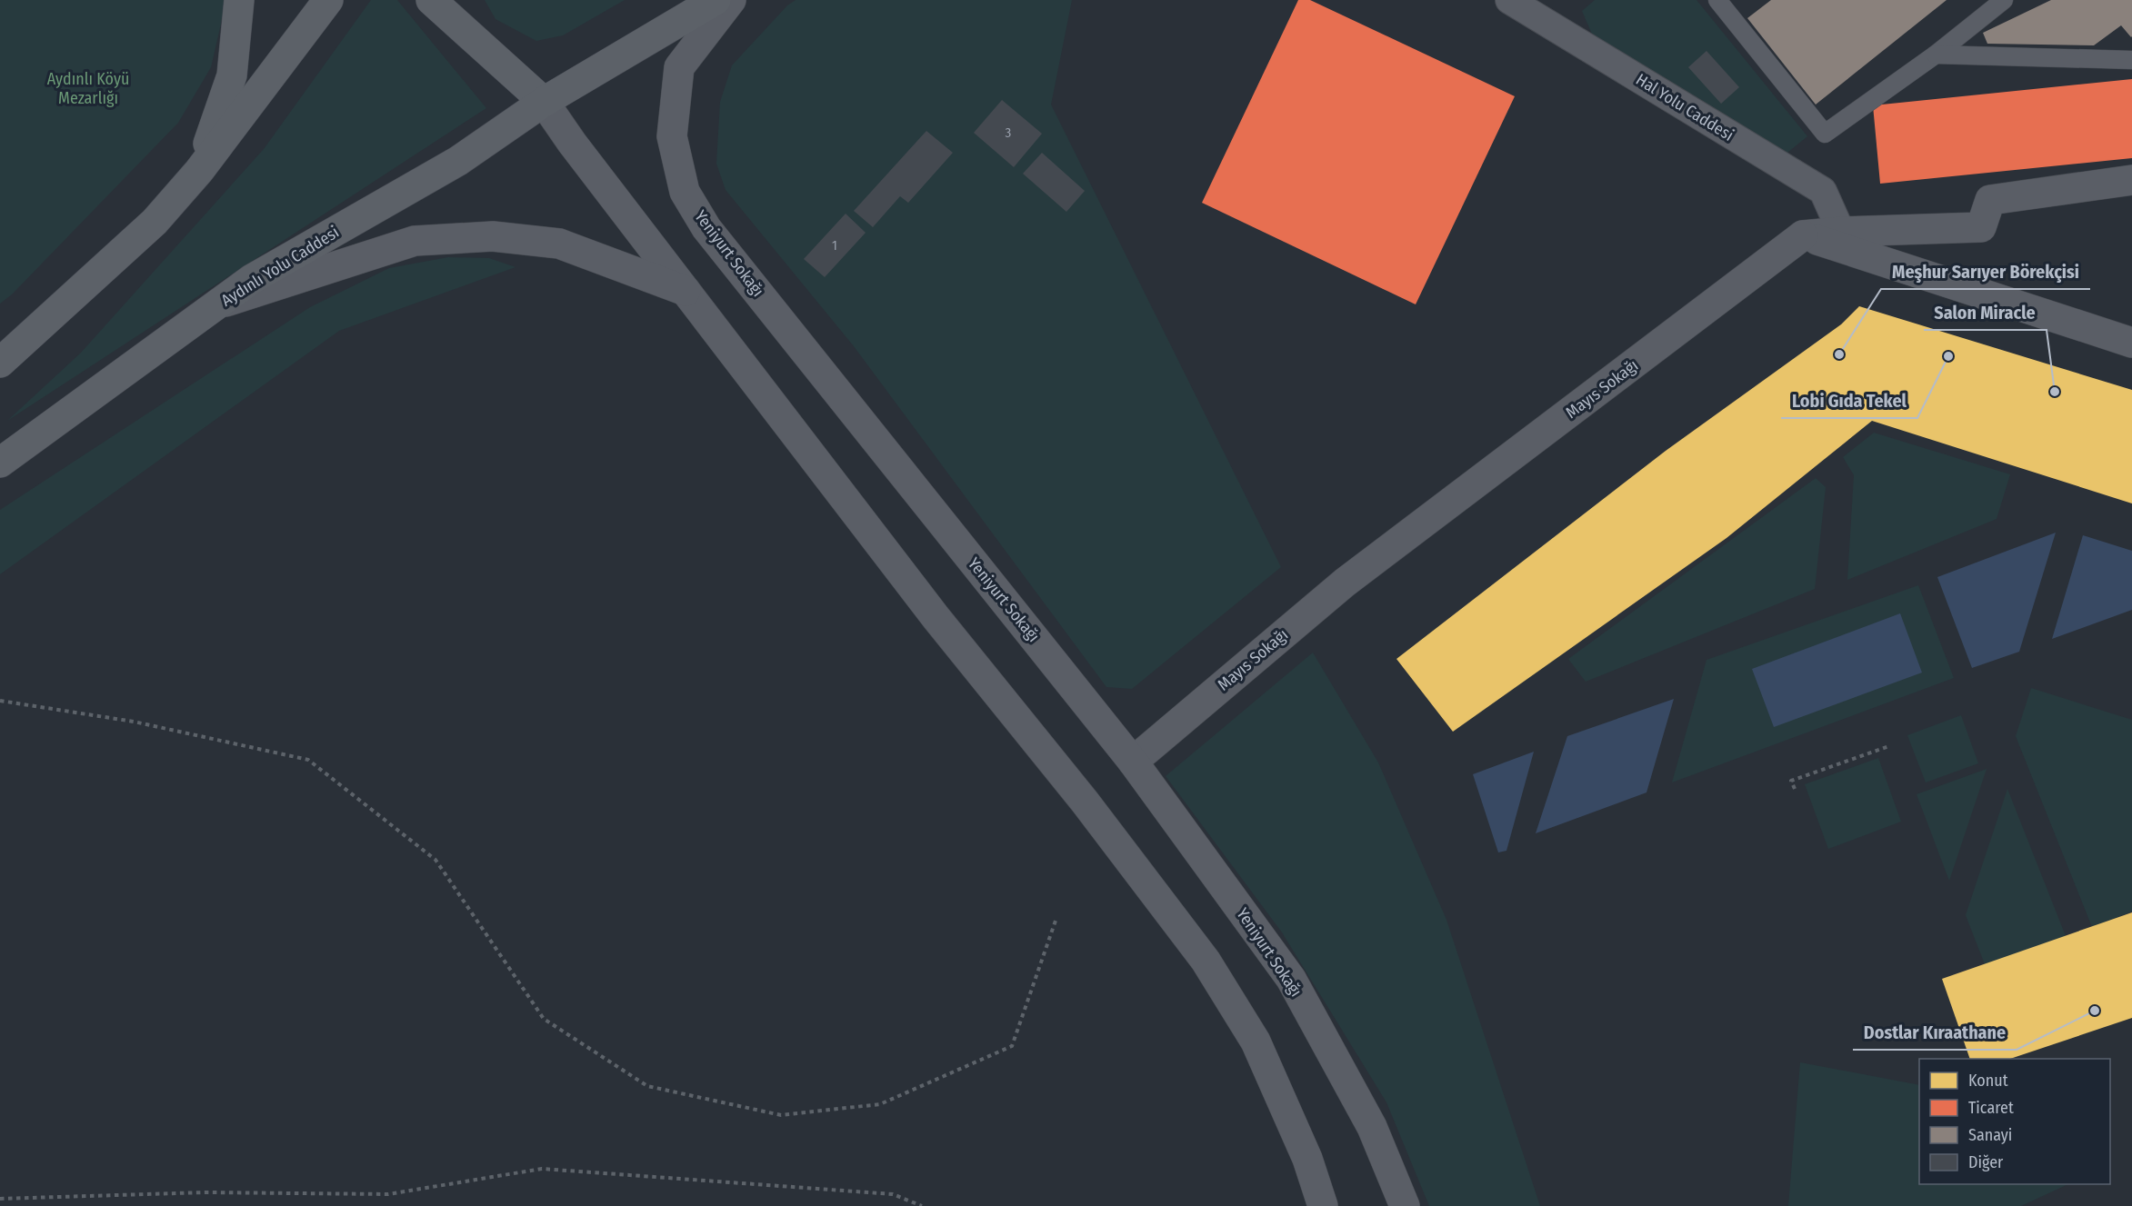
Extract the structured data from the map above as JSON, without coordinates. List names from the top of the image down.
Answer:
{
  "streets": {
    "main road": ["Aydınlı Yolu Caddesi"],
    "street": ["Hal Yolu Caddesi", "Yeniyurt Sokağı", "Mayıs Sokağı"]
  },
  "crossings": [
    ["Yeniyurt Sokağı", "Mayıs Sokağı"]
  ],
  "parks": ["Aydınlı Köyü Mezarlığı"],
  "places": [
    "Meşhur Sarıyer Börekçisi",
    "Lobi Gıda Tekel",
    "Salon Miracle",
    "Dostlar Kıraathane"
  ],
  "house_numbers": ["3", "1"],
  "legend": [
    "Konut",
    "Ticaret",
    "Sanayi",
    "Diğer"
  ]
}
